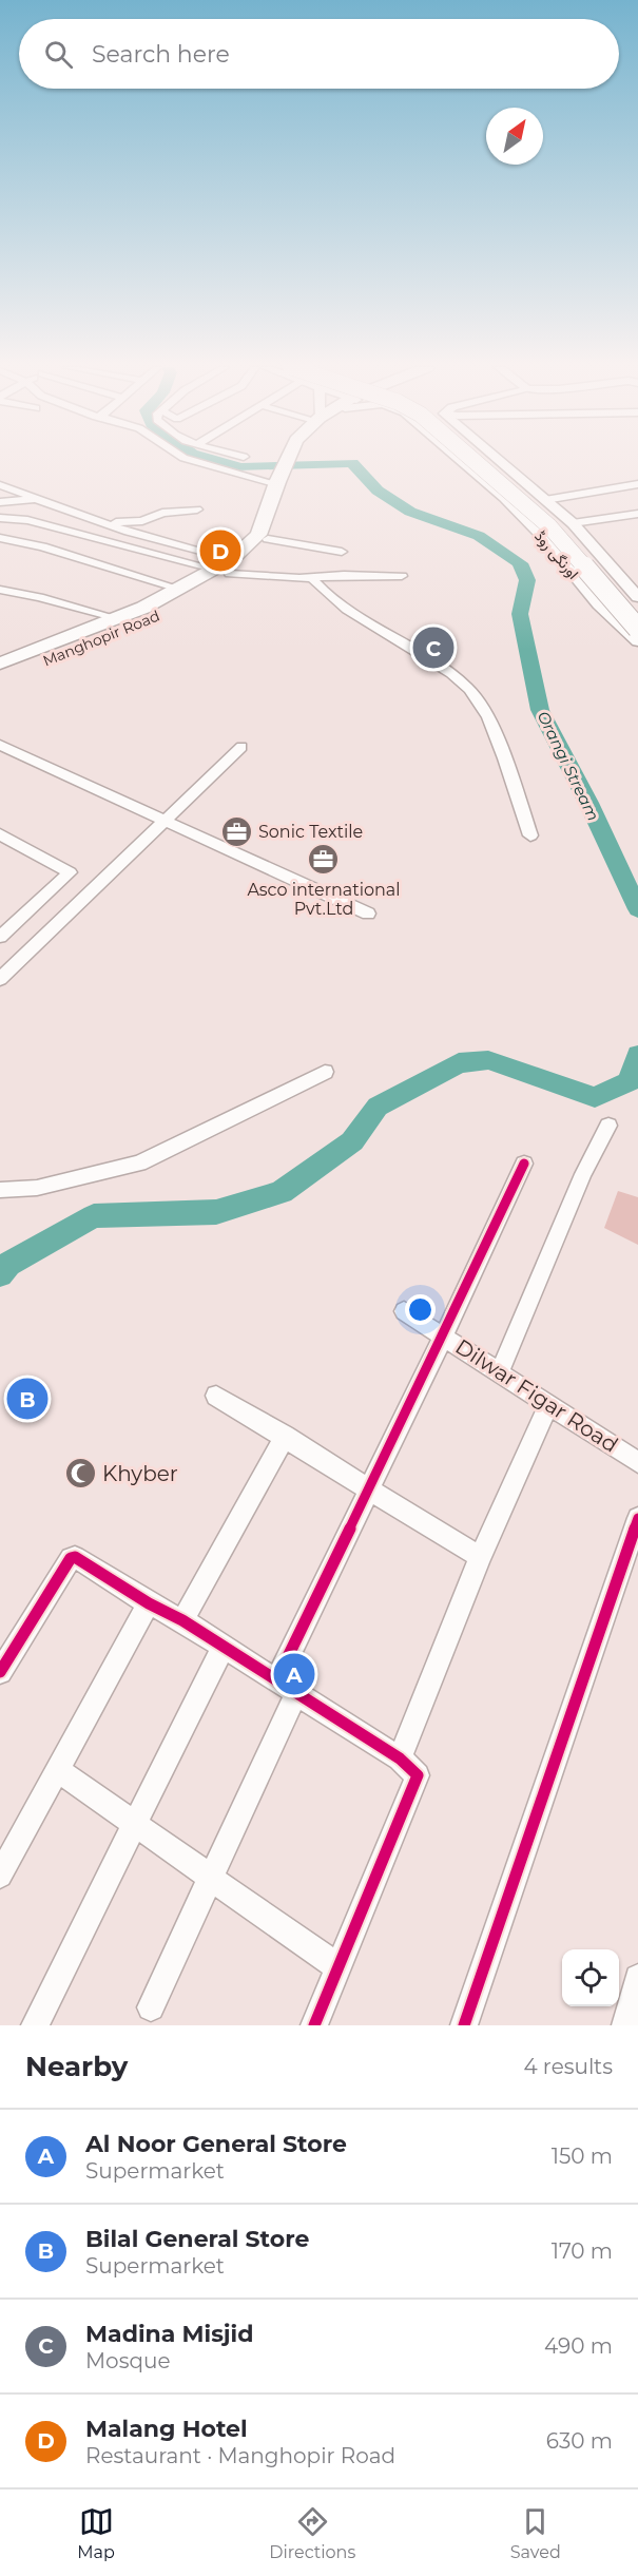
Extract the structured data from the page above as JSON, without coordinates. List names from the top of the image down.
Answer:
{
  "streets": {
    "main road": ["Manghopir Road"],
    "street": ["اورنگی روڈ", "Dilwar Figar Road"]
  },
  "water": ["Orangi Stream"],
  "places": {
    "office": ["Sonic Textile", "Asco international Pvt.Ltd"],
    "mosque": ["Khyber"]
  },
  "north": "top right",
  "page": {
    "search": "Search here",
    "pins": [
      "D",
      "C",
      "B",
      "A"
    ],
    "heading": ["Nearby", "4 results"],
    "list": [
      {
        "mark": "A",
        "name": "Al Noor General Store",
        "note": "Supermarket",
        "value": "150 m"
      },
      {
        "mark": "B",
        "name": "Bilal General Store",
        "note": "Supermarket",
        "value": "170 m"
      },
      {
        "mark": "C",
        "name": "Madina Misjid",
        "note": "Mosque",
        "value": "490 m"
      },
      {
        "mark": "D",
        "name": "Malang Hotel",
        "note": "Restaurant · Manghopir Road",
        "value": "630 m"
      }
    ],
    "nav": ["Map", "Directions", "Saved"]
  }
}
